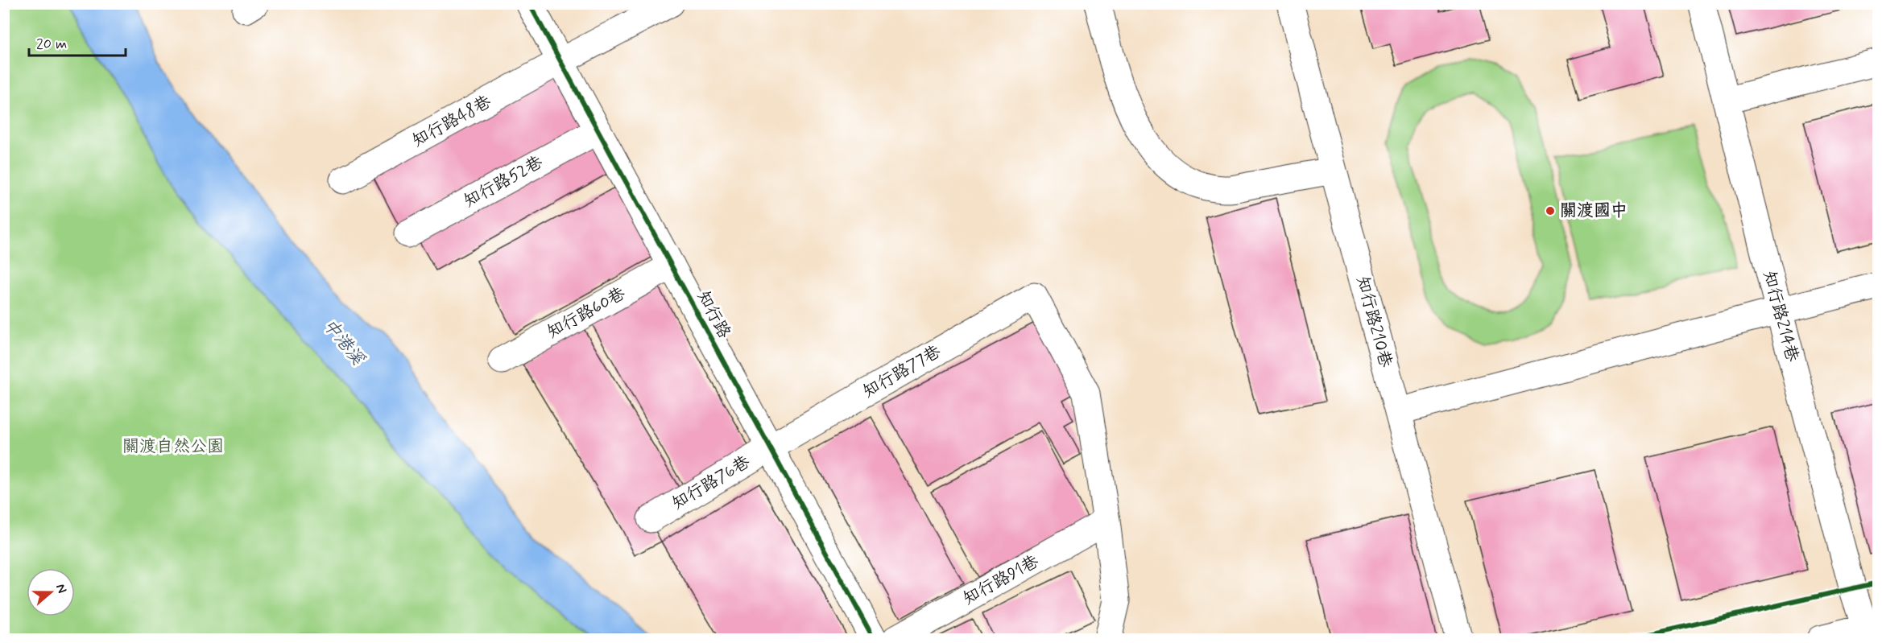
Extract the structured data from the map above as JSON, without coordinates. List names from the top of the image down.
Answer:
{
  "streets": {
    "street": [
      "知行路48巷",
      "知行路52巷",
      "知行路60巷",
      "知行路",
      "知行路214巷",
      "知行路210巷",
      "知行路77巷",
      "知行路76巷",
      "知行路91巷"
    ]
  },
  "crossings": [
    ["知行路48巷", "知行路"],
    ["知行路52巷", "知行路"],
    ["知行路60巷", "知行路"],
    ["知行路", "知行路77巷"],
    ["知行路", "知行路76巷"],
    ["知行路77巷", "知行路76巷"],
    ["知行路77巷", "知行路91巷"]
  ],
  "water": ["中港溪"],
  "parks": ["關渡自然公園"],
  "places": ["關渡國中"],
  "scale_bar": "20 m",
  "north": "right"
}
